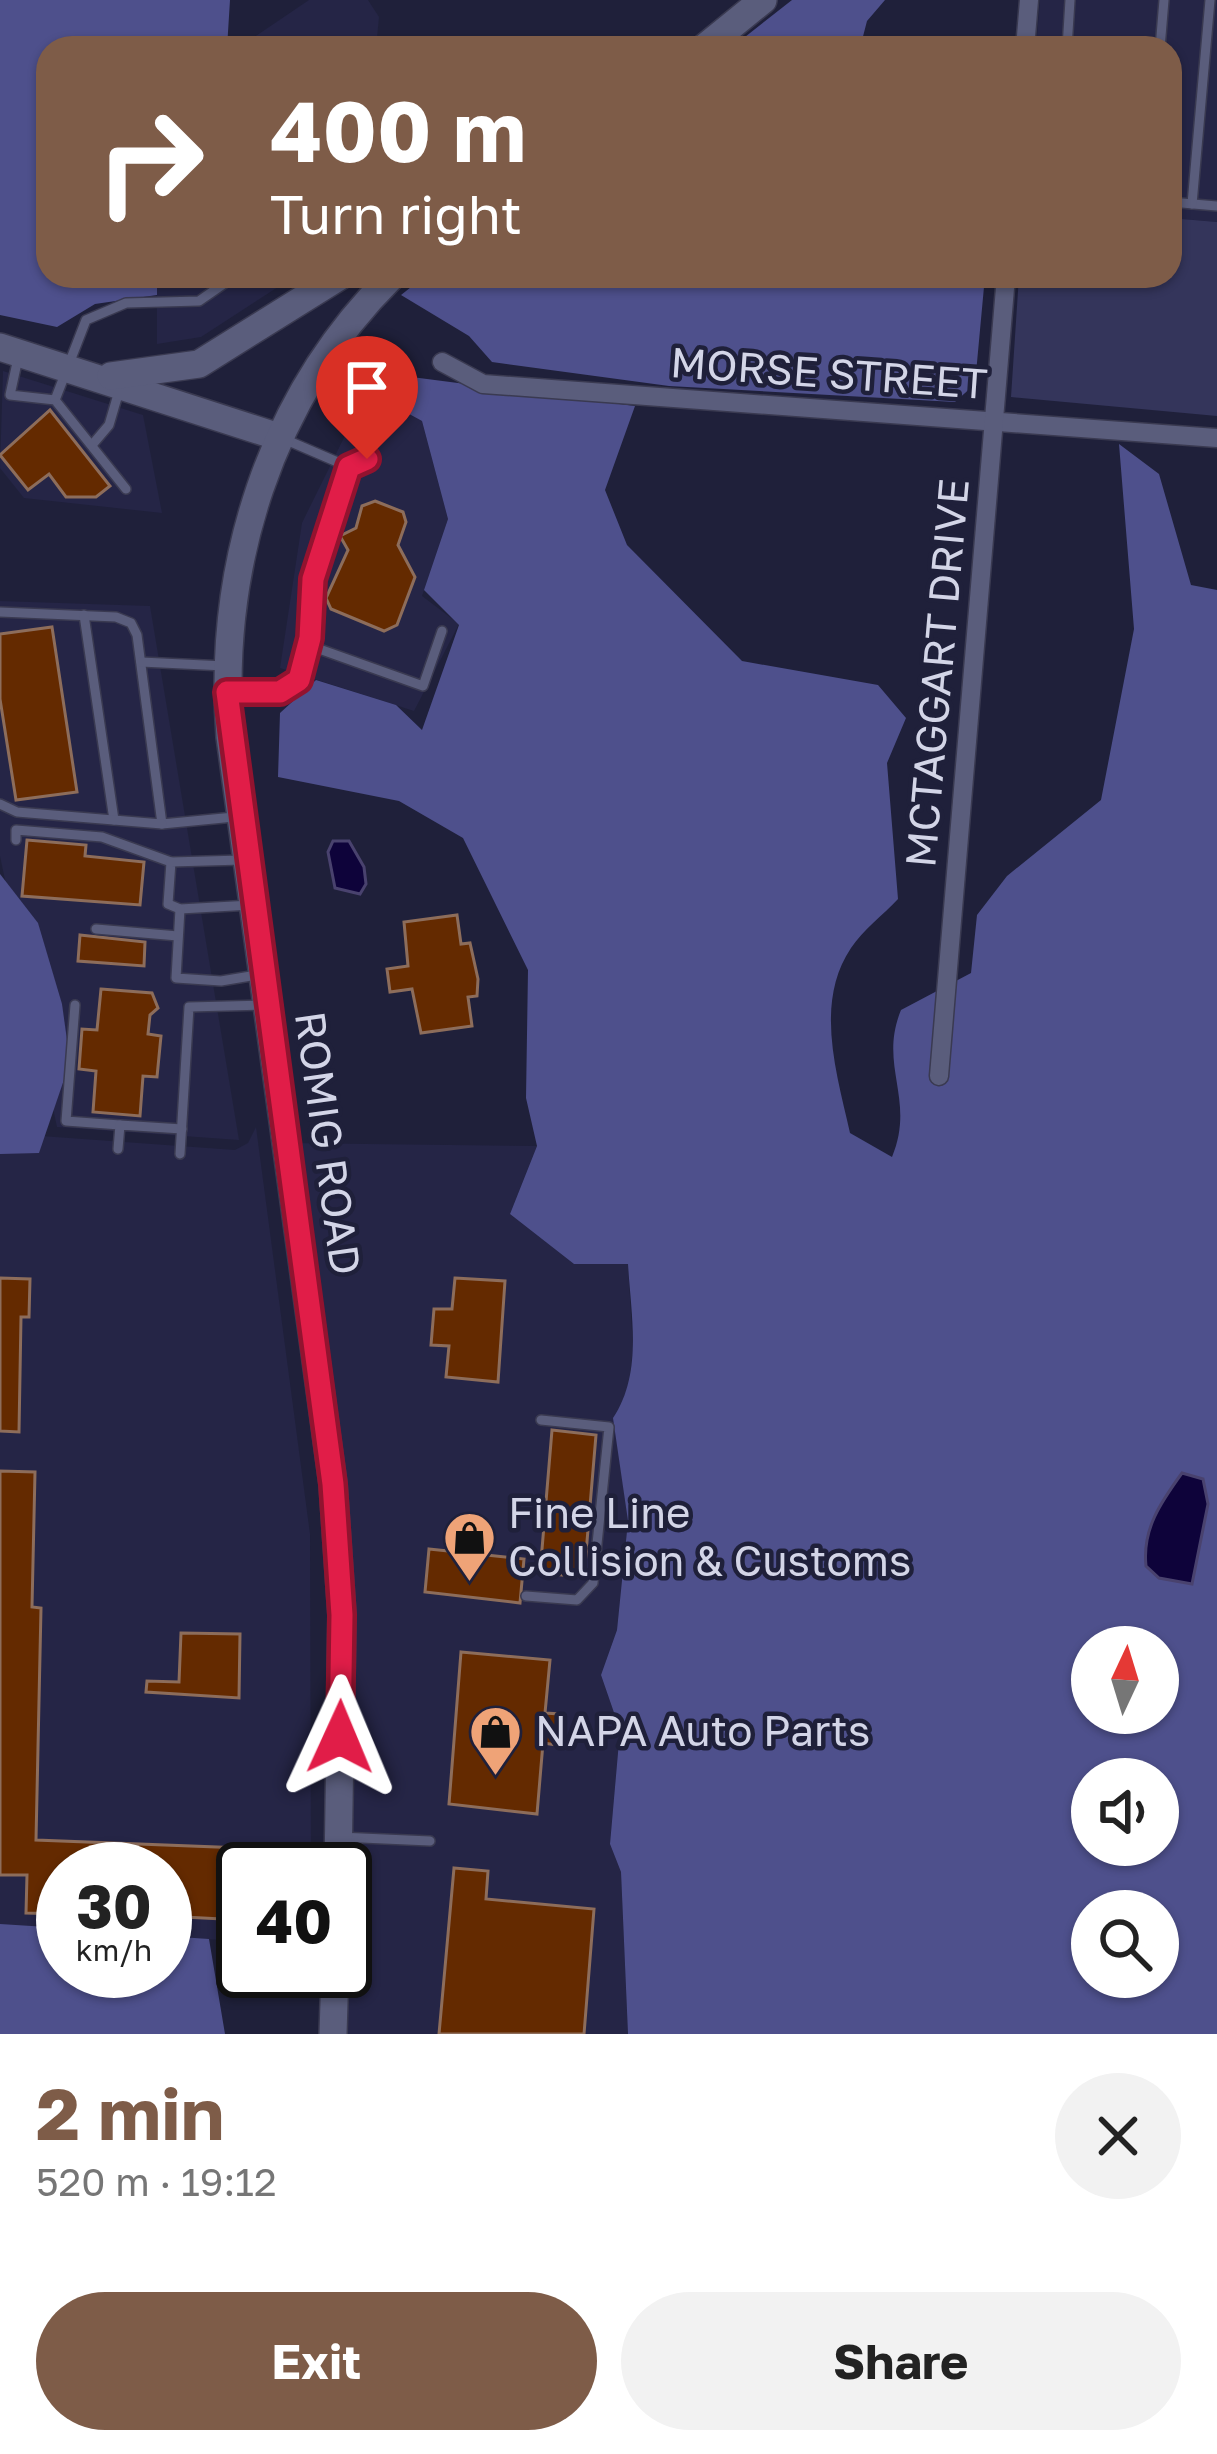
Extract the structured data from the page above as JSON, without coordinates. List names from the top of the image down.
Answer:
{
  "streets": {
    "street": ["MORSE STREET", "MCTAGGART DRIVE", "ROMIG ROAD"]
  },
  "crossings": [
    ["MORSE STREET", "MCTAGGART DRIVE"]
  ],
  "places": {
    "shop": ["Fine Line Collision & Customs", "NAPA Auto Parts"]
  },
  "north": "top",
  "page": {
    "turn": ["400 m", "Turn right"],
    "speed": "30 km/h",
    "limit": "40",
    "heading": ["2 min", "520 m · 19:12"],
    "buttons": ["Exit", "Share"]
  }
}
